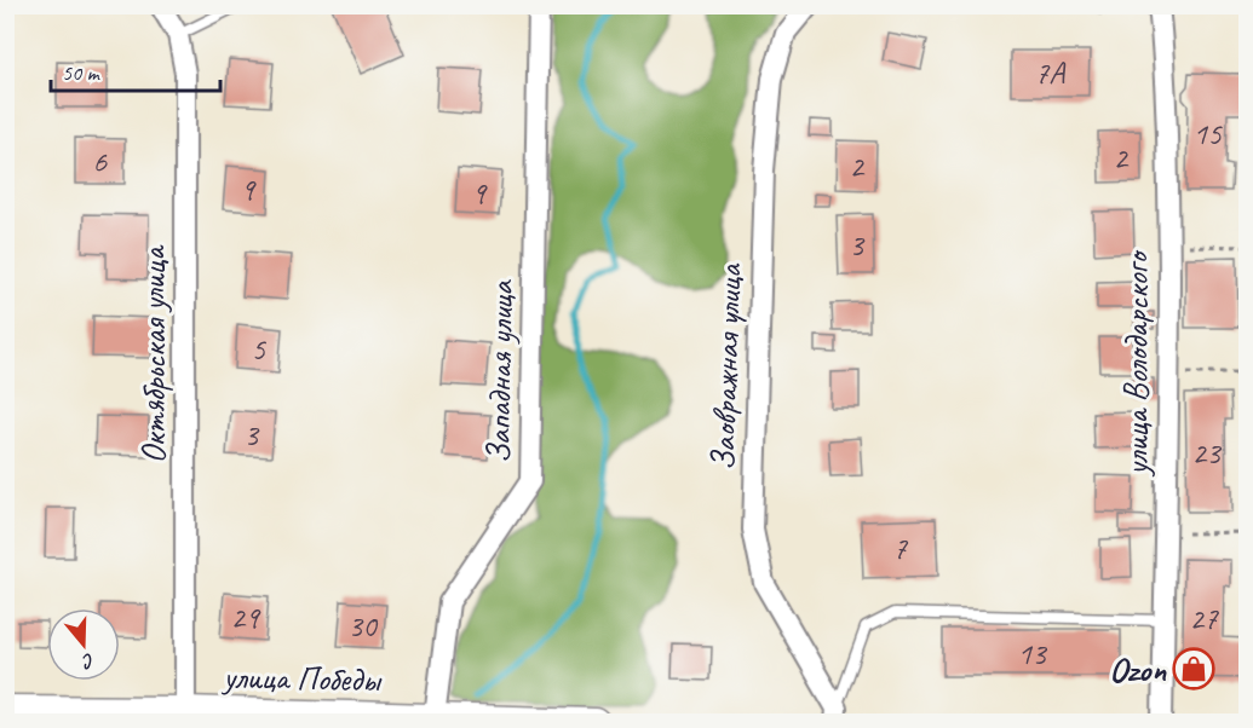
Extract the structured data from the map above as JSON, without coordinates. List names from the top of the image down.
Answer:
{
  "streets": {
    "street": [
      "Октябрьская улица",
      "улица Володарского",
      "Заовражная улица",
      "Западная улица",
      "улица Победы"
    ]
  },
  "crossings": [
    ["Октябрьская улица", "улица Победы"],
    ["Западная улица", "улица Победы"]
  ],
  "places": {
    "shop": ["Ozon"]
  },
  "house_numbers": [
    "7А",
    "15",
    "2",
    "6",
    "2",
    "9",
    "9",
    "3",
    "5",
    "3",
    "23",
    "7",
    "29",
    "27",
    "30",
    "13"
  ],
  "scale_bar": "50 m",
  "north": "bottom"
}
